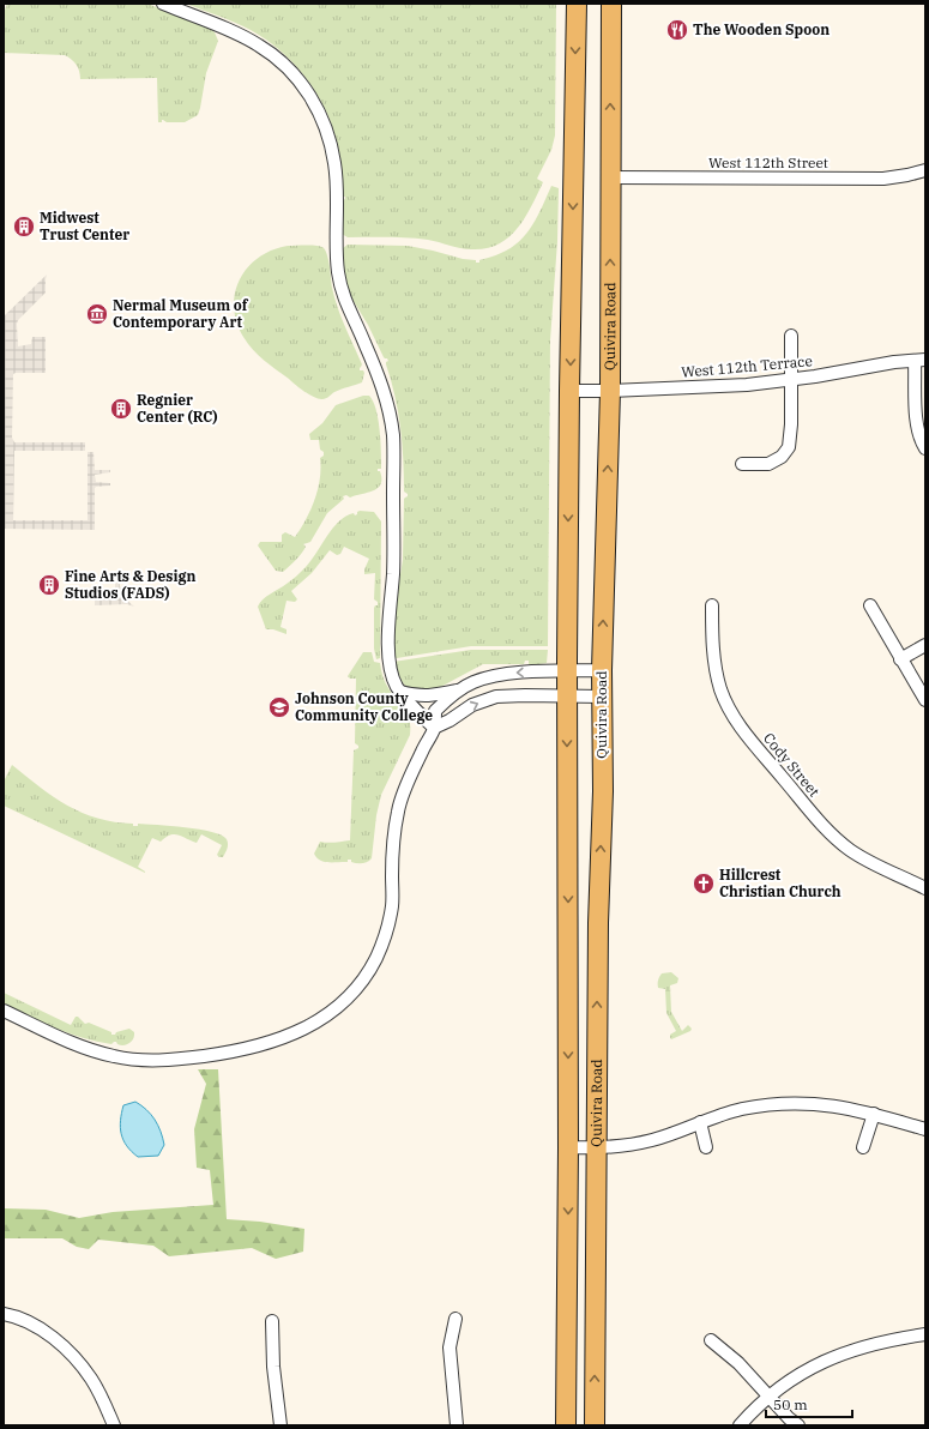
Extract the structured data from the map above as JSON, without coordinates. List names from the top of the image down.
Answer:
{
  "streets": {
    "main road": ["Quivira Road"],
    "street": ["West 112th Street", "West 112th Terrace", "Cody Street"]
  },
  "crossings": [
    ["West 112th Street", "Quivira Road"],
    ["Quivira Road", "West 112th Terrace"]
  ],
  "places": {
    "restaurant": ["The Wooden Spoon"],
    "building": ["Midwest Trust Center", "Regnier Center (RC)", "Fine Arts & Design Studios (FADS)"],
    "museum": ["Nermal Museum of Contemporary Art"],
    "school or university": ["Johnson County Community College"],
    "church": ["Hillcrest Christian Church"]
  },
  "scale_bar": "50 m"
}
